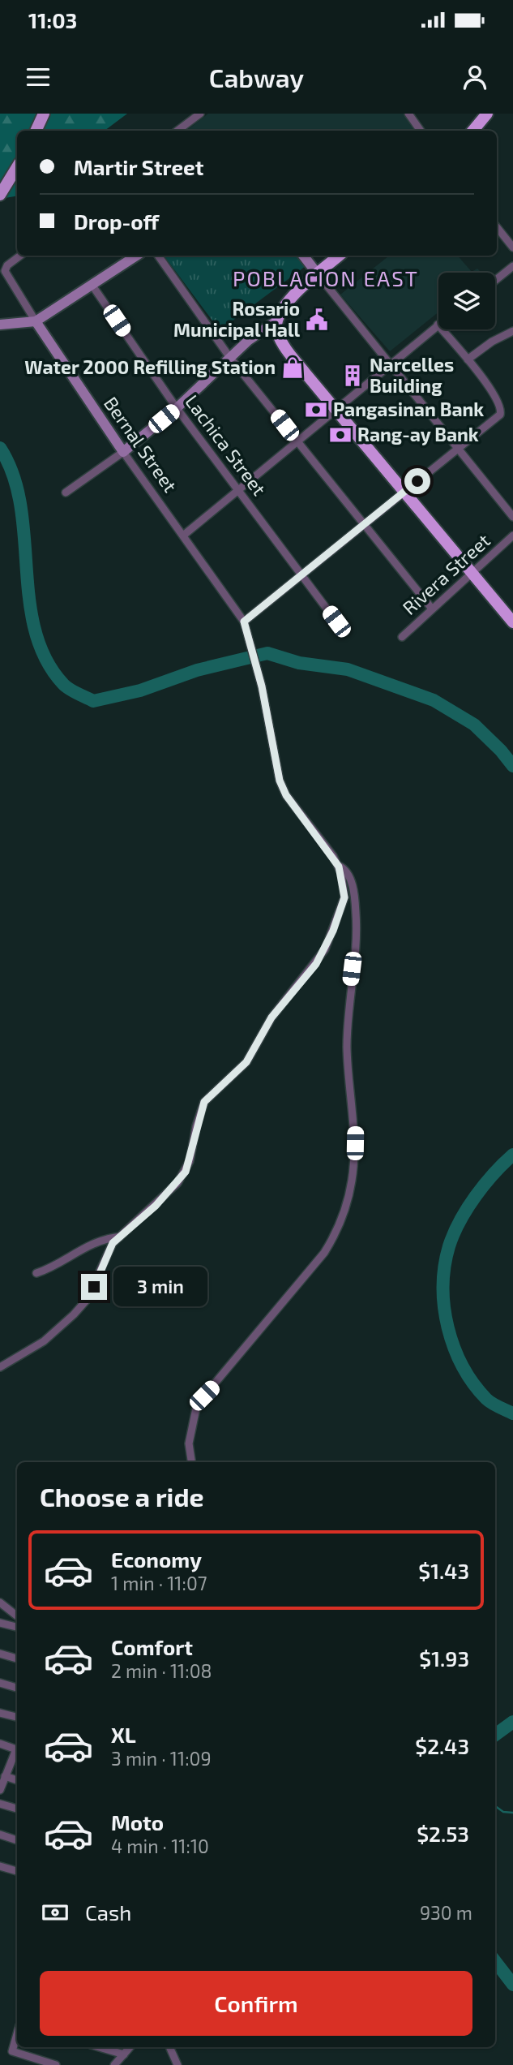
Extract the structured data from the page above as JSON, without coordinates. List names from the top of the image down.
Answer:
{
  "streets": {
    "main road": ["Bernal Street"],
    "street": ["Lachica Street", "Rivera Street"]
  },
  "districts": ["POBLACION EAST"],
  "places": {
    "public building": ["Rosario Municipal Hall"],
    "shop": ["Water 2000 Refilling Station"],
    "building": ["Narcelles Building"],
    "bank": ["Pangasinan Bank", "Rang-ay Bank"]
  },
  "page": {
    "status": "11:03",
    "header": "Cabway",
    "banner": ["Martir Street", "Drop-off"],
    "bubble": "3 min",
    "heading": "Choose a ride",
    "list": [
      {
        "name": "Economy",
        "note": "1 min · 11:07",
        "value": "$1.43"
      },
      {
        "name": "Comfort",
        "note": "2 min · 11:08",
        "value": "$1.93"
      },
      {
        "name": "XL",
        "note": "3 min · 11:09",
        "value": "$2.43"
      },
      {
        "name": "Moto",
        "note": "4 min · 11:10",
        "value": "$2.53"
      }
    ],
    "pay": ["Cash", "930 m"],
    "buttons": "Confirm"
  }
}
